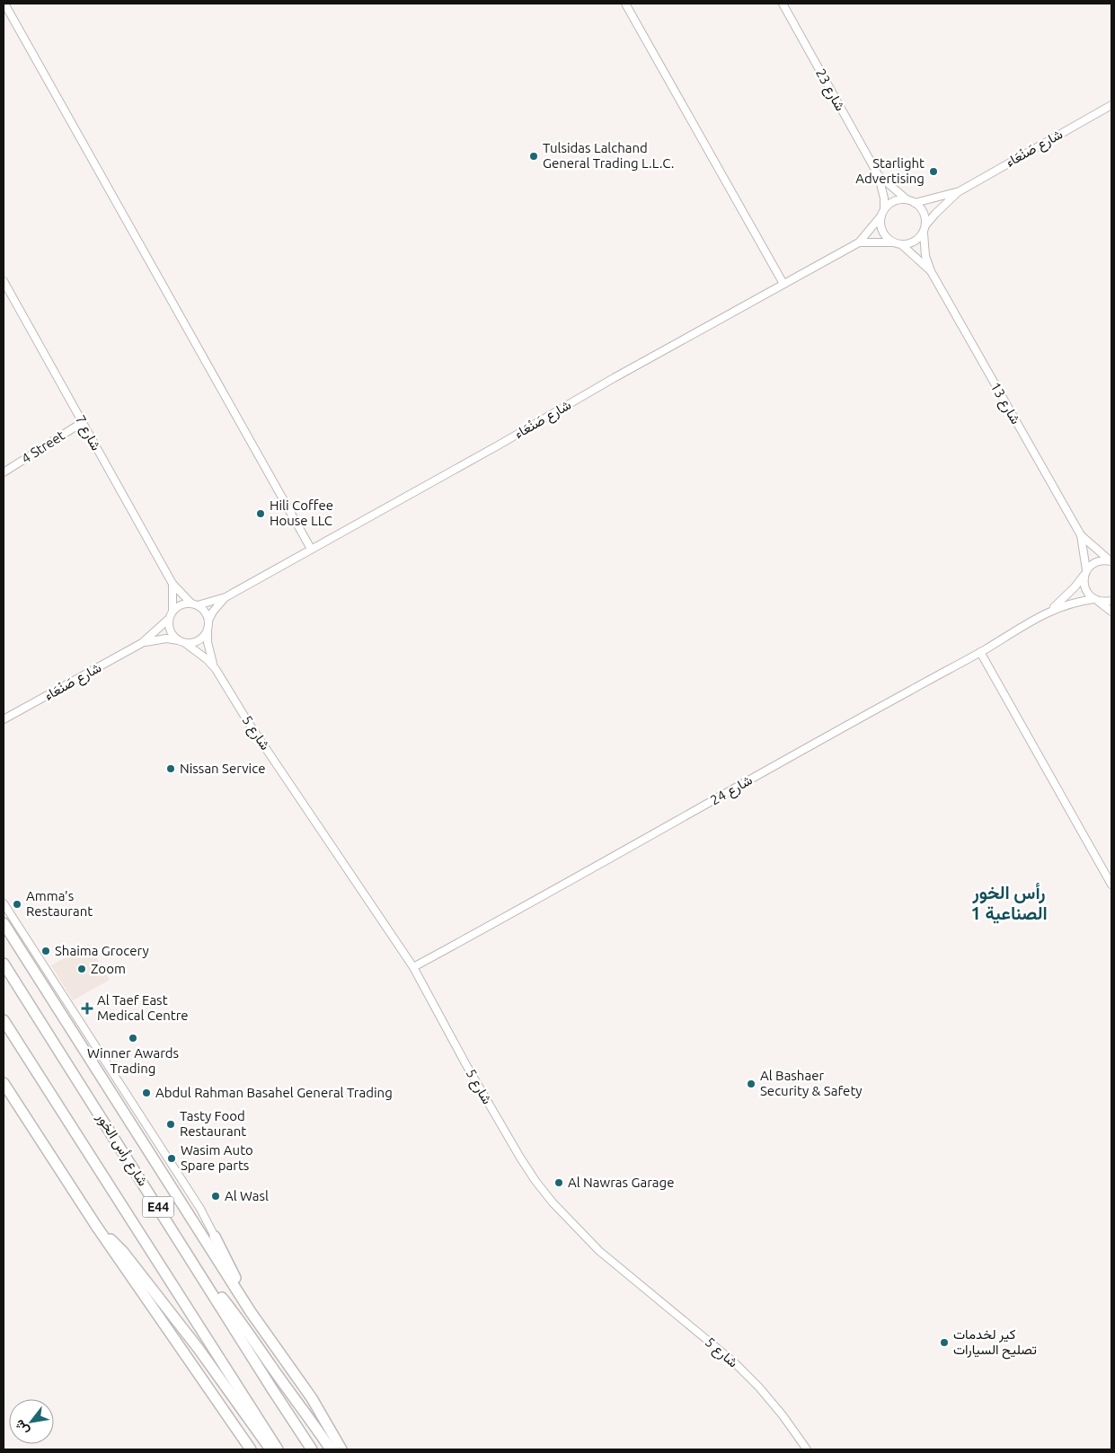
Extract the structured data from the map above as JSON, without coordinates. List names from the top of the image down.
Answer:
{
  "streets": {
    "highway": ["شارع رأس الخور", "E44"],
    "street": [
      "شارع 23",
      "شارع صَنْعَاء",
      "شارع 13",
      "شارع 7",
      "4 Street",
      "شارع 5",
      "شارع 24"
    ]
  },
  "crossings": [
    ["شارع 23", "شارع صَنْعَاء"],
    ["شارع 23", "شارع 13"],
    ["شارع صَنْعَاء", "شارع 13"],
    ["شارع صَنْعَاء", "شارع 7"],
    ["شارع صَنْعَاء", "شارع 5"],
    ["شارع 13", "شارع 24"],
    ["شارع 7", "4 Street"],
    ["شارع 7", "شارع 5"],
    ["شارع 5", "شارع 24"]
  ],
  "districts": ["رأس الخور الصناعية 1"],
  "places": {
    "other": [
      "Tulsidas Lalchand General Trading L.L.C.",
      "Starlight Advertising",
      "Hili Coffee House LLC",
      "Nissan Service",
      "Amma's Restaurant",
      "Shaima Grocery",
      "Zoom",
      "Winner Awards Trading",
      "Al Bashaer Security & Safety",
      "Abdul Rahman Basahel General Trading",
      "Tasty Food Restaurant",
      "Wasim Auto Spare parts",
      "Al Nawras Garage",
      "Al Wasl",
      "كير لخدمات تصليح السيارات"
    ],
    "health": ["Al Taef East Medical Centre"]
  },
  "north": "bottom left"
}
